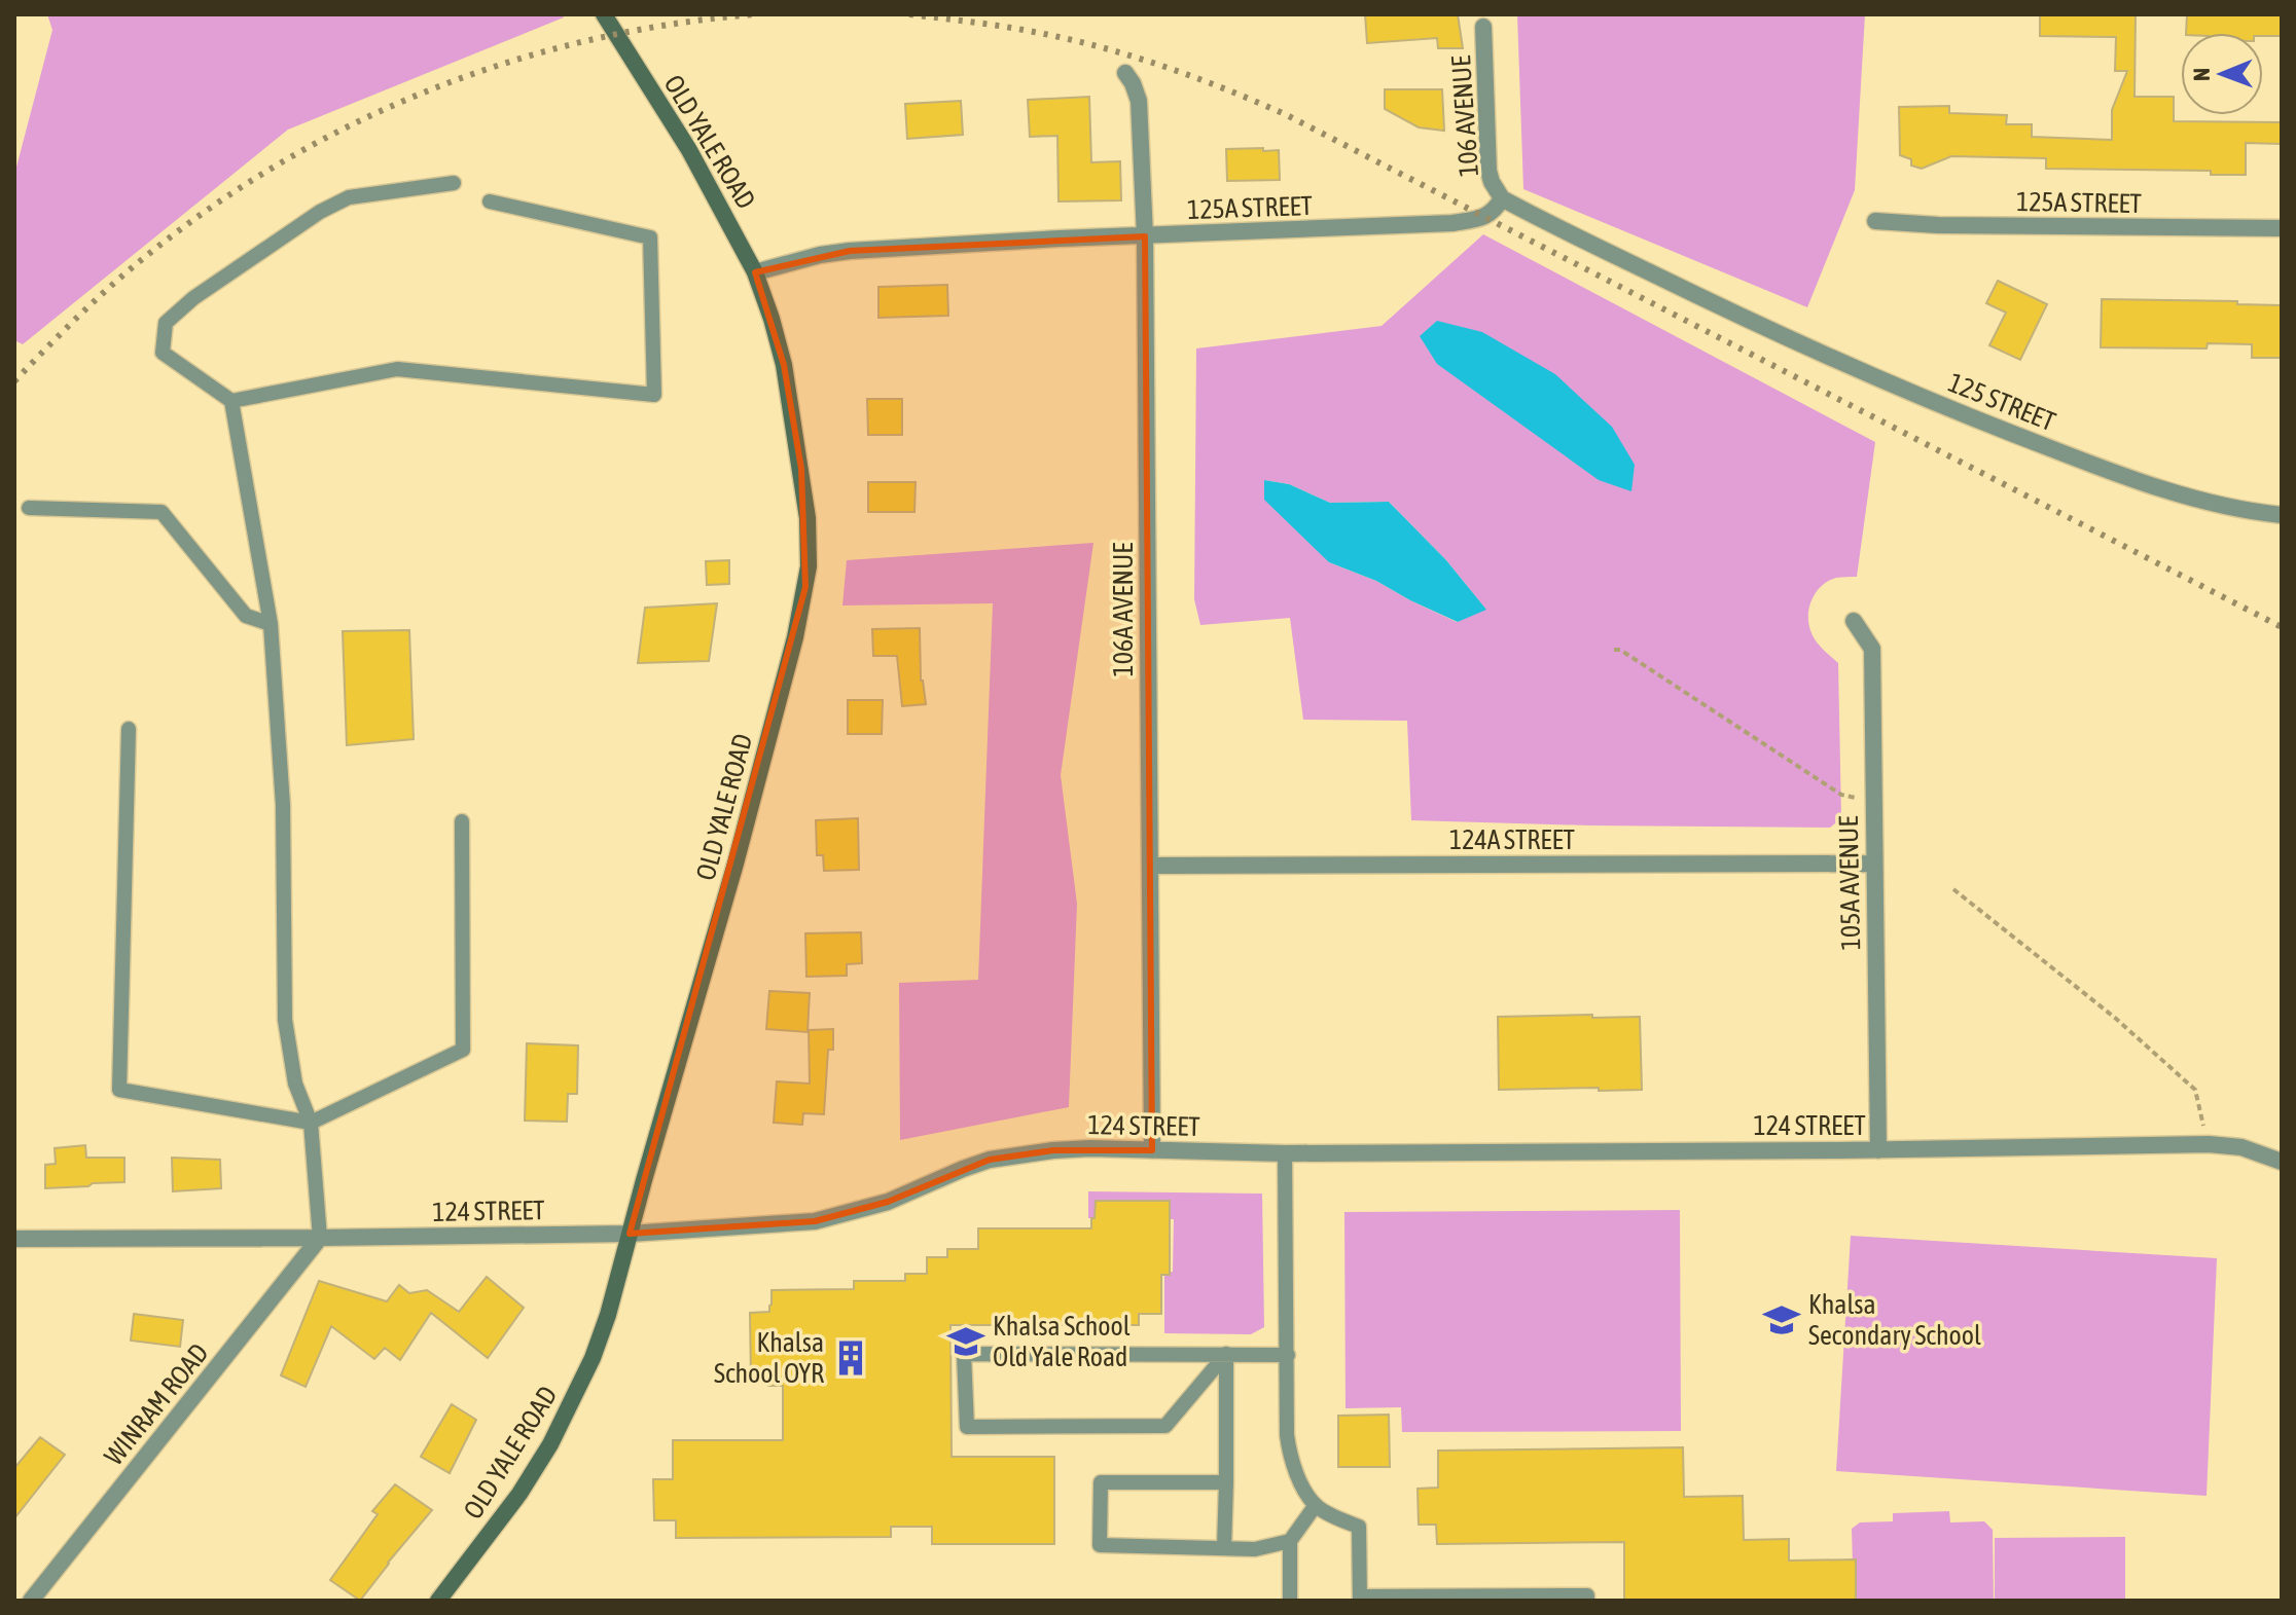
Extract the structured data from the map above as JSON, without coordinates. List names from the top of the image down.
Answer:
{
  "streets": {
    "main road": ["OLD YALE ROAD"],
    "street": [
      "106 AVENUE",
      "125A STREET",
      "125 STREET",
      "106A AVENUE",
      "124A STREET",
      "105A AVENUE",
      "124 STREET",
      "WINRAM ROAD"
    ]
  },
  "crossings": [
    ["106 AVENUE", "125A STREET"],
    ["106 AVENUE", "125 STREET"],
    ["OLD YALE ROAD", "125A STREET"],
    ["OLD YALE ROAD", "124 STREET"],
    ["125A STREET", "125 STREET"],
    ["125A STREET", "106A AVENUE"],
    ["106A AVENUE", "124A STREET"],
    ["106A AVENUE", "124 STREET"],
    ["124A STREET", "105A AVENUE"],
    ["105A AVENUE", "124 STREET"],
    ["124 STREET", "WINRAM ROAD"]
  ],
  "places": {
    "school or university": ["Khalsa Secondary School", "Khalsa School Old Yale Road"],
    "building": ["Khalsa School OYR"]
  },
  "north": "left"
}
